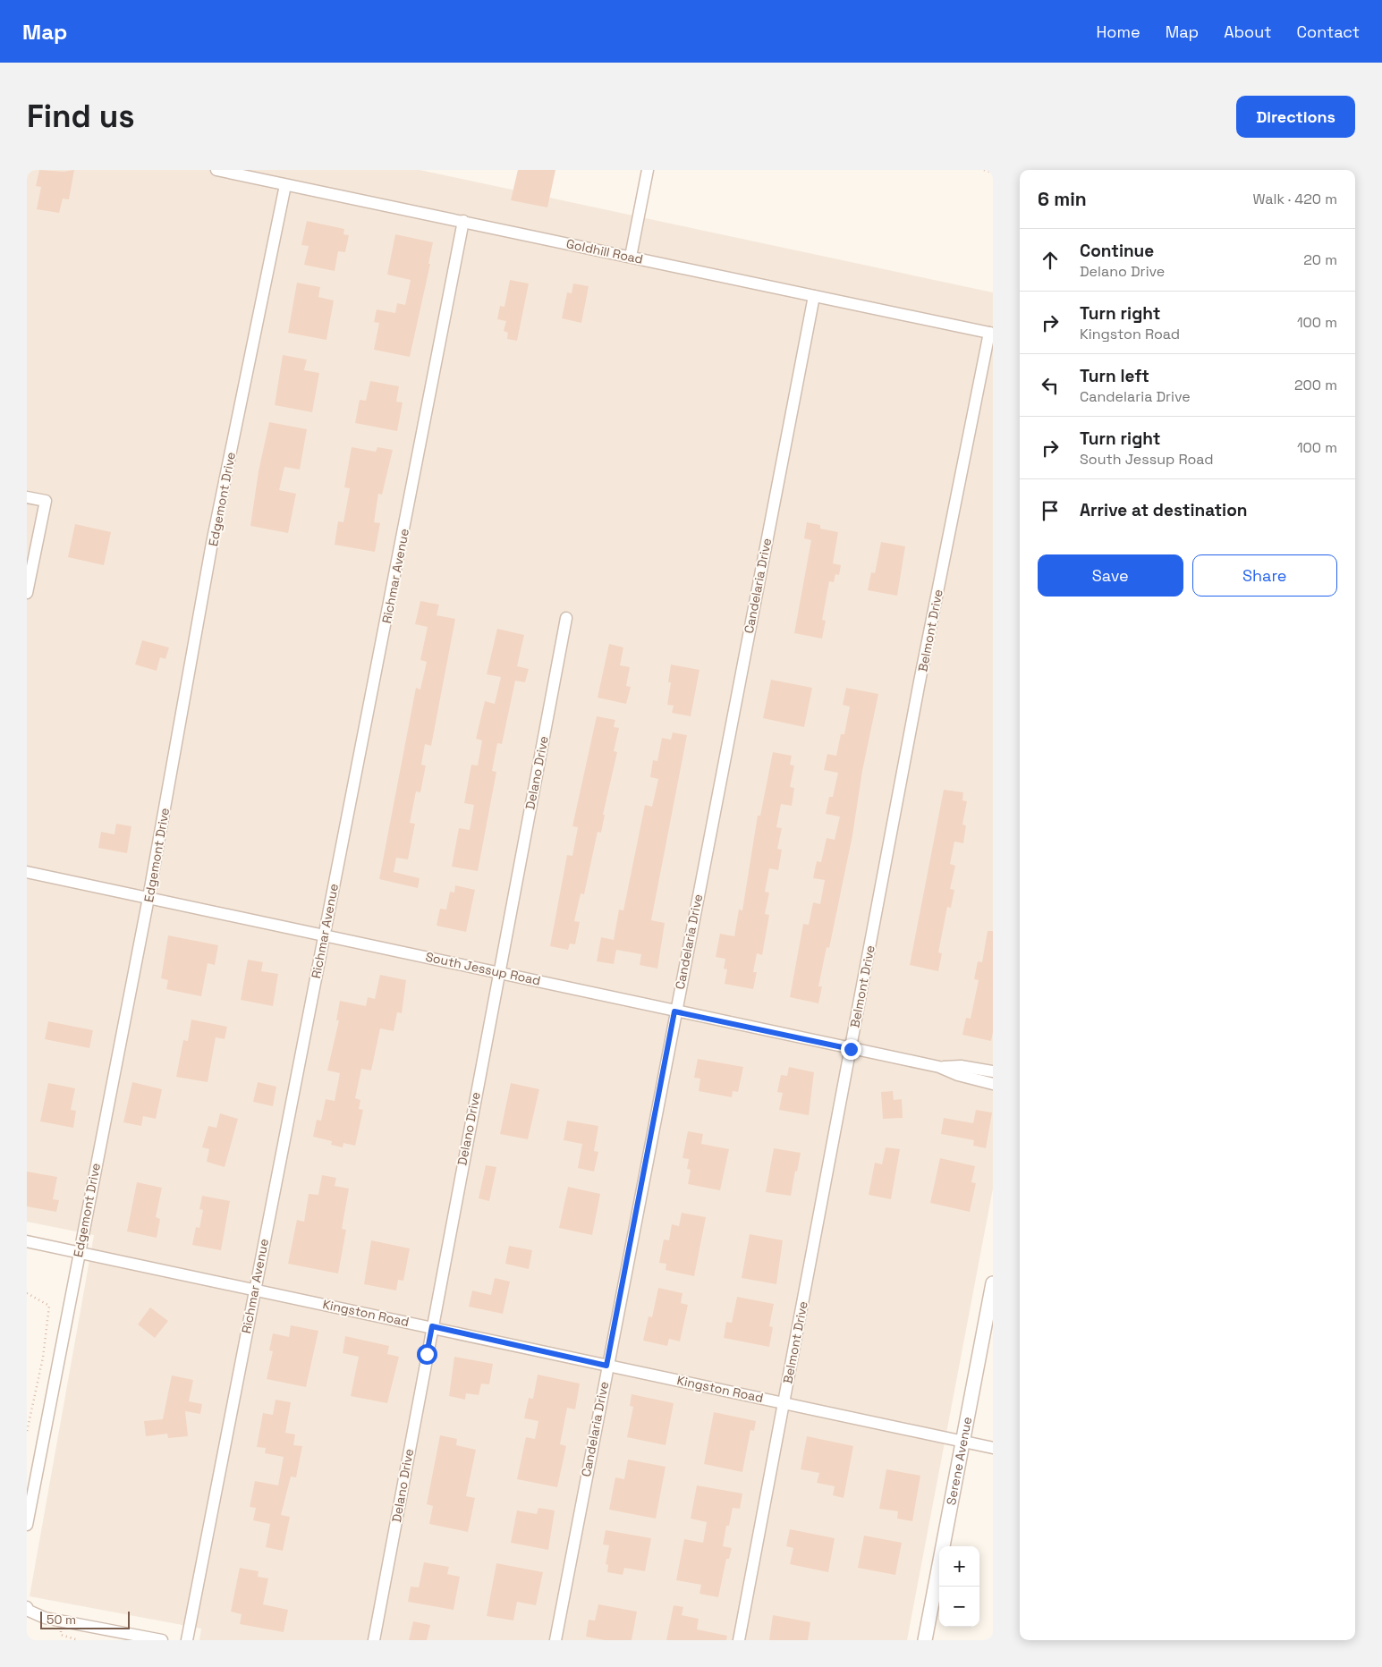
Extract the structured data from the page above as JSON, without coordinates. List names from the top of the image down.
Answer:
{
  "streets": {
    "street": [
      "Goldhill Road",
      "Edgemont Drive",
      "Richmar Avenue",
      "Candelaria Drive",
      "Belmont Drive",
      "Delano Drive",
      "South Jessup Road",
      "Kingston Road",
      "Serene Avenue"
    ]
  },
  "crossings": [
    ["Goldhill Road", "Edgemont Drive"],
    ["Goldhill Road", "Richmar Avenue"],
    ["Goldhill Road", "Candelaria Drive"],
    ["Goldhill Road", "Belmont Drive"],
    ["Edgemont Drive", "South Jessup Road"],
    ["Edgemont Drive", "Kingston Road"],
    ["Richmar Avenue", "South Jessup Road"],
    ["Richmar Avenue", "Kingston Road"],
    ["Candelaria Drive", "South Jessup Road"],
    ["Candelaria Drive", "Kingston Road"],
    ["Belmont Drive", "South Jessup Road"],
    ["Belmont Drive", "Kingston Road"],
    ["Delano Drive", "South Jessup Road"],
    ["Delano Drive", "Kingston Road"],
    ["Kingston Road", "Serene Avenue"]
  ],
  "scale_bar": "50 m",
  "page": {
    "header": "Map",
    "nav": [
      "Home",
      "Map",
      "About",
      "Contact"
    ],
    "buttons": [
      "Directions",
      ["Save", "Share"]
    ],
    "title": "Find us",
    "heading": ["6 min", "Walk · 420 m"],
    "list": [
      ["Continue", "Delano Drive", "20 m"],
      ["Turn right", "Kingston Road", "100 m"],
      ["Turn left", "Candelaria Drive", "200 m"],
      ["Turn right", "South Jessup Road", "100 m"],
      "Arrive at destination"
    ],
    "map_buttons": ["+", "−"],
    "scale": "50 m"
  }
}
